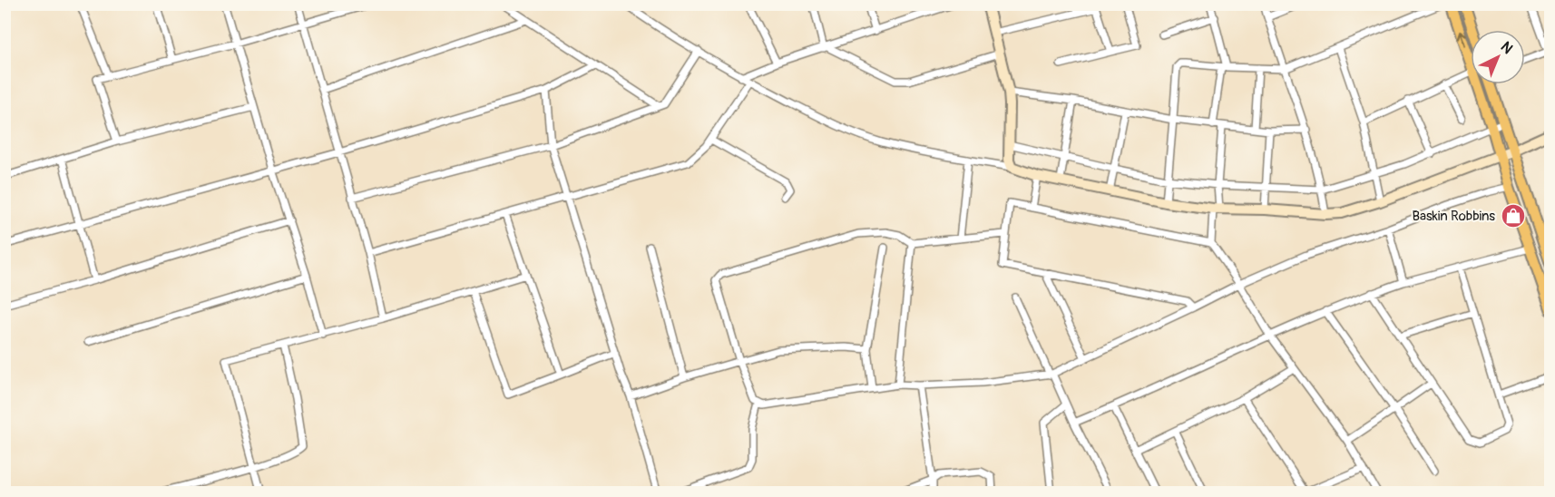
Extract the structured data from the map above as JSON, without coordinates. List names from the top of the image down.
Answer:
{
  "places": {
    "shop": ["Baskin Robbins"]
  },
  "north": "top right"
}
